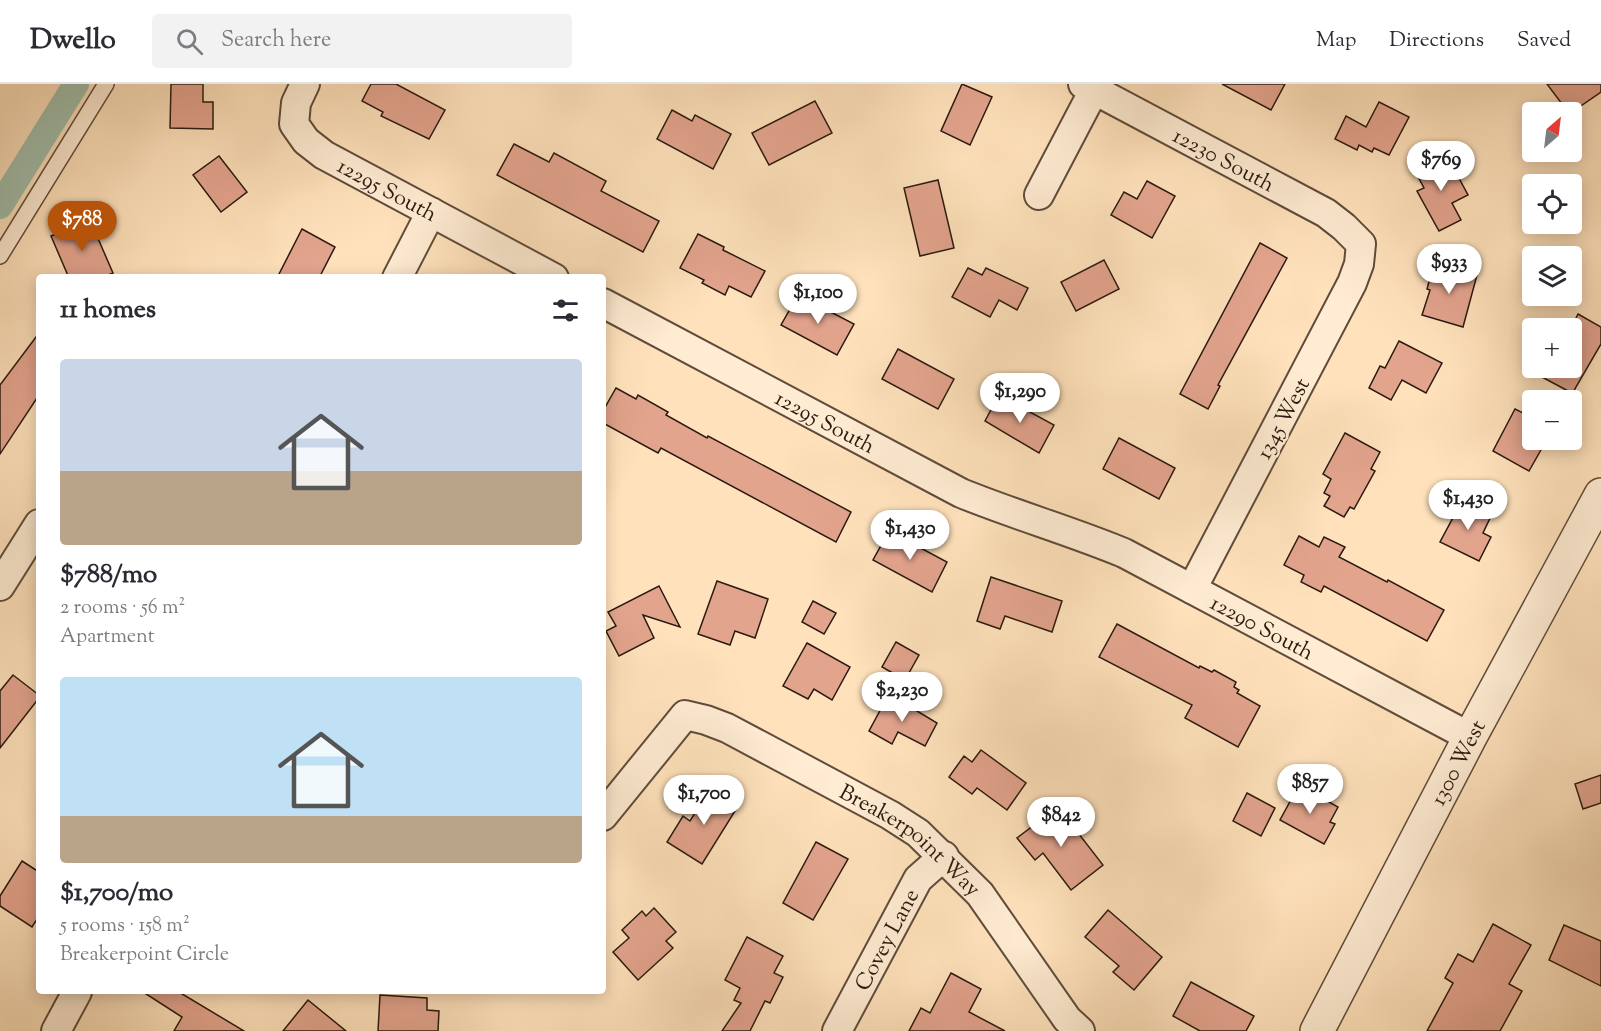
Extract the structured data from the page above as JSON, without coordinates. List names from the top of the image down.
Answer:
{
  "streets": {
    "street": [
      "12230 South",
      "12295 South",
      "1345 West",
      "12290 South",
      "1300 West",
      "Breakerpoint Way",
      "Covey Lane"
    ]
  },
  "crossings": [
    ["12230 South", "1345 West"],
    ["12295 South", "12290 South"],
    ["1345 West", "12290 South"],
    ["12290 South", "1300 West"],
    ["Breakerpoint Way", "Covey Lane"]
  ],
  "north": "top right",
  "page": {
    "header": "Dwello",
    "search": "Search here",
    "nav": ["Map", "Directions", "Saved"],
    "map_buttons": ["+", "−"],
    "price": [
      "$769",
      "$788",
      "$933",
      "$1,100",
      "$1,290",
      "$1,430",
      "$1,430",
      "$2,230",
      "$857",
      "$1,700",
      "$842"
    ],
    "heading": "11 homes",
    "list": [
      {
        "name": "$788/mo",
        "note": "2 rooms · 56 m² · Apartment"
      },
      {
        "name": "$1,700/mo",
        "note": "5 rooms · 158 m² · Breakerpoint Circle"
      }
    ]
  }
}
